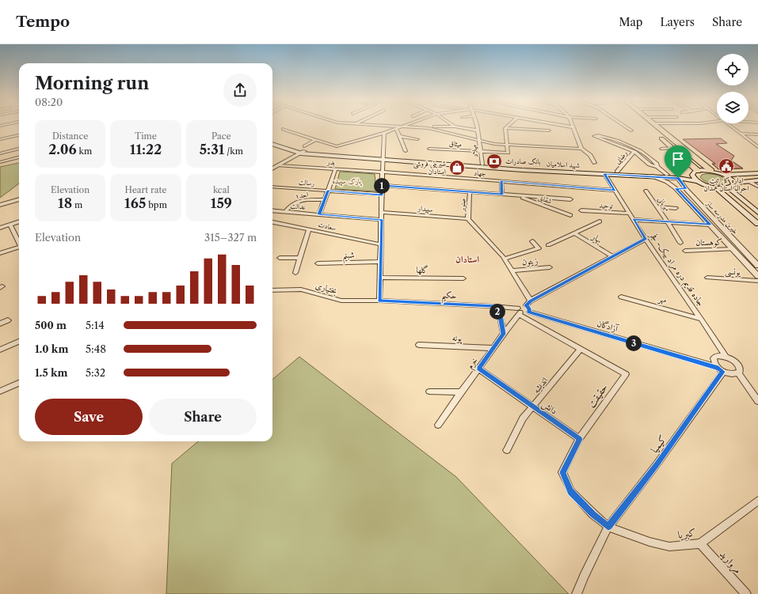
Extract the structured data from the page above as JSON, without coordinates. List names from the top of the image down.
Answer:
{
  "streets": {
    "main road": ["شهید اسلامیان"],
    "street": [
      "میثاق",
      "میلاد",
      "رضایی",
      "بدر",
      "جهاد",
      "رسالت",
      "احد۱",
      "شقایق",
      "مهربانی",
      "صنوبر",
      "توحید",
      "عدالت",
      "سپیدار",
      "خیرین مدرسه ساز",
      "سعادت",
      "بهار",
      "کوهستان",
      "شبنم",
      "زیتون",
      "جاده قدیم دره مراد بیک- فجر",
      "گلها",
      "یونسی",
      "بختیاری",
      "حکیم",
      "مهر",
      "آزادگان",
      "پونه",
      "خرم",
      "اندیشه",
      "حقیقت",
      "دانش",
      "کیمیا",
      "کبریا",
      "مروارید"
    ]
  },
  "crossings": [
    ["میثاق", "میلاد"],
    ["میلاد", "شهید اسلامیان"],
    ["رضایی", "شهید اسلامیان"],
    ["بدر", "جهاد"],
    ["شهید اسلامیان", "خیرین مدرسه ساز"],
    ["شهید اسلامیان", "جاده قدیم دره مراد بیک- فجر"],
    ["جهاد", "جاده قدیم دره مراد بیک- فجر"],
    ["احد۱", "عدالت"],
    ["صنوبر", "سپیدار"],
    ["توحید", "جاده قدیم دره مراد بیک- فجر"],
    ["خیرین مدرسه ساز", "کوهستان"],
    ["جاده قدیم دره مراد بیک- فجر", "مهر"],
    ["بختیاری", "حکیم"],
    ["حکیم", "خرم"],
    ["حکیم", "حقیقت"],
    ["آزادگان", "کیمیا"],
    ["پونه", "خرم"],
    ["خرم", "حقیقت"],
    ["خرم", "دانش"],
    ["اندیشه", "حقیقت"],
    ["اندیشه", "دانش"],
    ["حقیقت", "دانش"],
    ["حقیقت", "کیمیا"],
    ["حقیقت", "کبریا"],
    ["کیمیا", "کبریا"],
    ["کبریا", "مروارید"]
  ],
  "districts": ["استادان"],
  "parks": ["پارک سپیده"],
  "places": {
    "bank": ["بانک صادرات"],
    "public building": ["اداره کل ثبت احوال استان همدان"],
    "shop": ["شیرینی فروشی استادان"]
  },
  "page": {
    "header": "Tempo",
    "nav": ["Map", "Layers", "Share"],
    "heading": ["Morning run", "08:20"],
    "stats": [
      ["Distance", "2.06 km"],
      ["Time", "11:22"],
      ["Pace", "5:31 /km"],
      ["Elevation", "18 m"],
      ["Heart rate", "165 bpm"],
      ["kcal", "159"]
    ],
    "pins": ["1", "2", "3"],
    "chart": ["Elevation", "315–327 m"],
    "list": [
      {
        "name": "500 m",
        "note": "5:14"
      },
      {
        "name": "1.0 km",
        "note": "5:48"
      },
      {
        "name": "1.5 km",
        "note": "5:32"
      }
    ],
    "buttons": ["Save", "Share"]
  }
}
